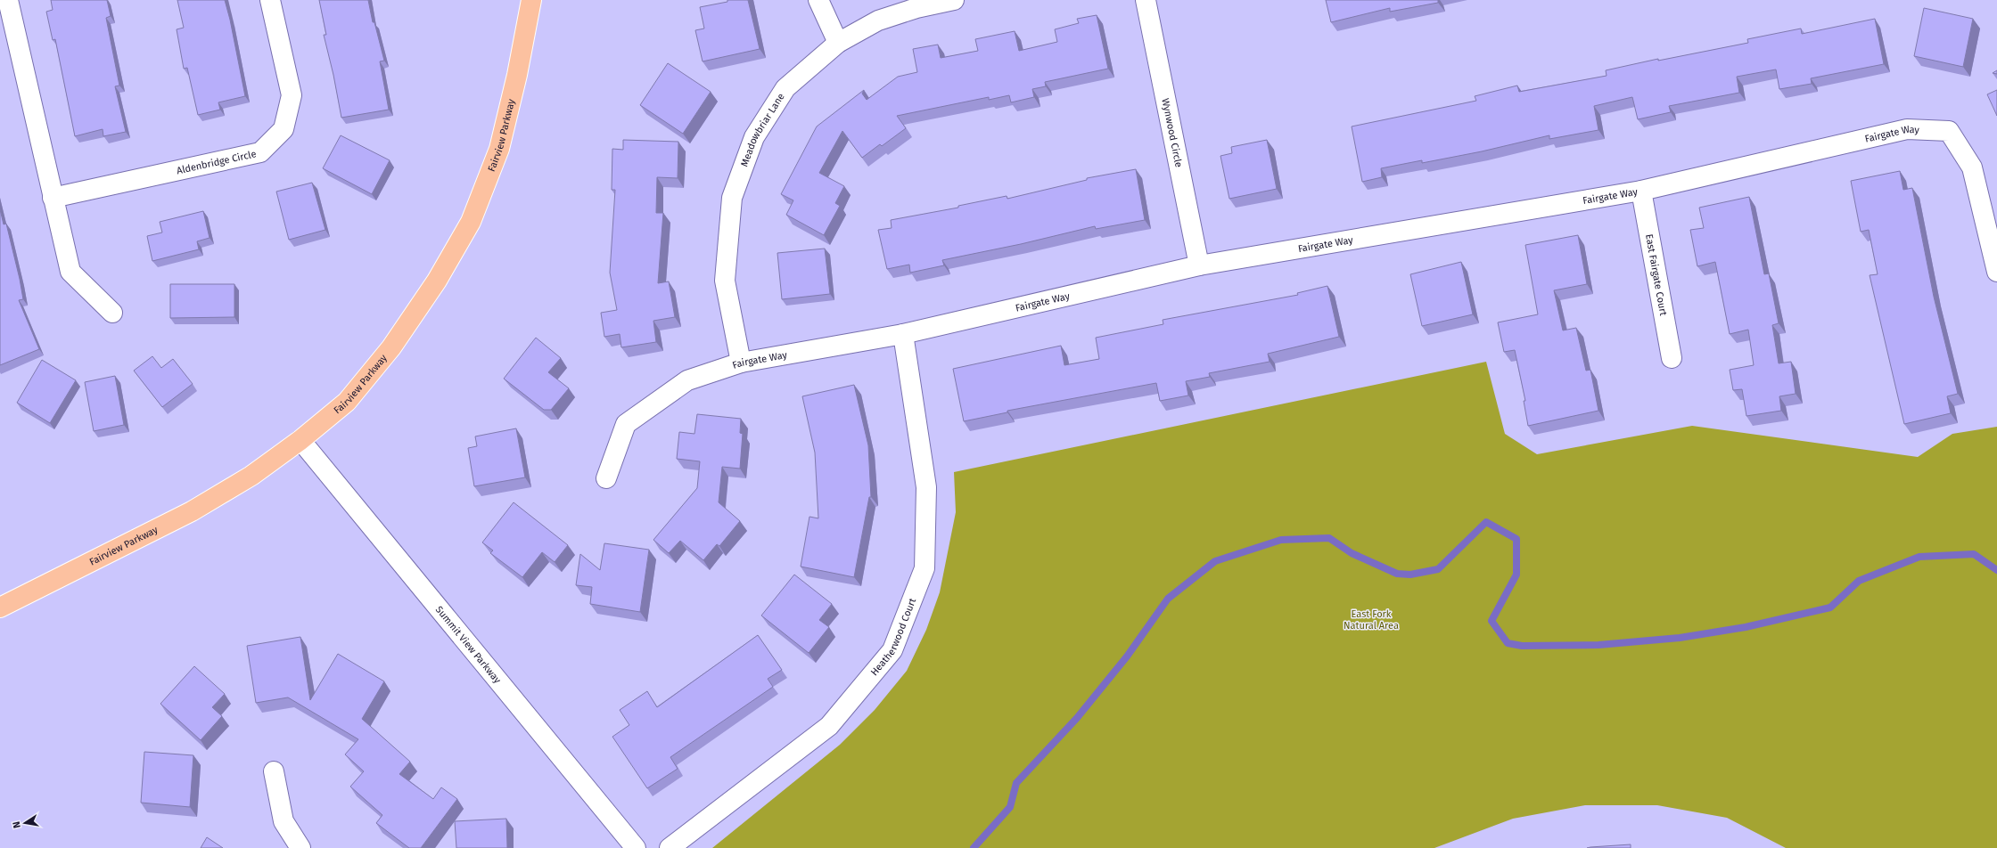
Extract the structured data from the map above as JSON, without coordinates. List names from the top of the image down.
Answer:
{
  "streets": {
    "main road": ["Fairview Parkway"],
    "street": [
      "Meadowbriar Lane",
      "Wynwood Circle",
      "Fairgate Way",
      "Aldenbridge Circle",
      "East Fairgate Court",
      "Heatherwood Court",
      "Summit View Parkway"
    ]
  },
  "crossings": [
    ["Meadowbriar Lane", "Fairgate Way"],
    ["Wynwood Circle", "Fairgate Way"],
    ["Fairview Parkway", "Summit View Parkway"],
    ["Fairgate Way", "East Fairgate Court"],
    ["Fairgate Way", "Heatherwood Court"]
  ],
  "parks": ["East Fork Natural Area"],
  "north": "left"
}
